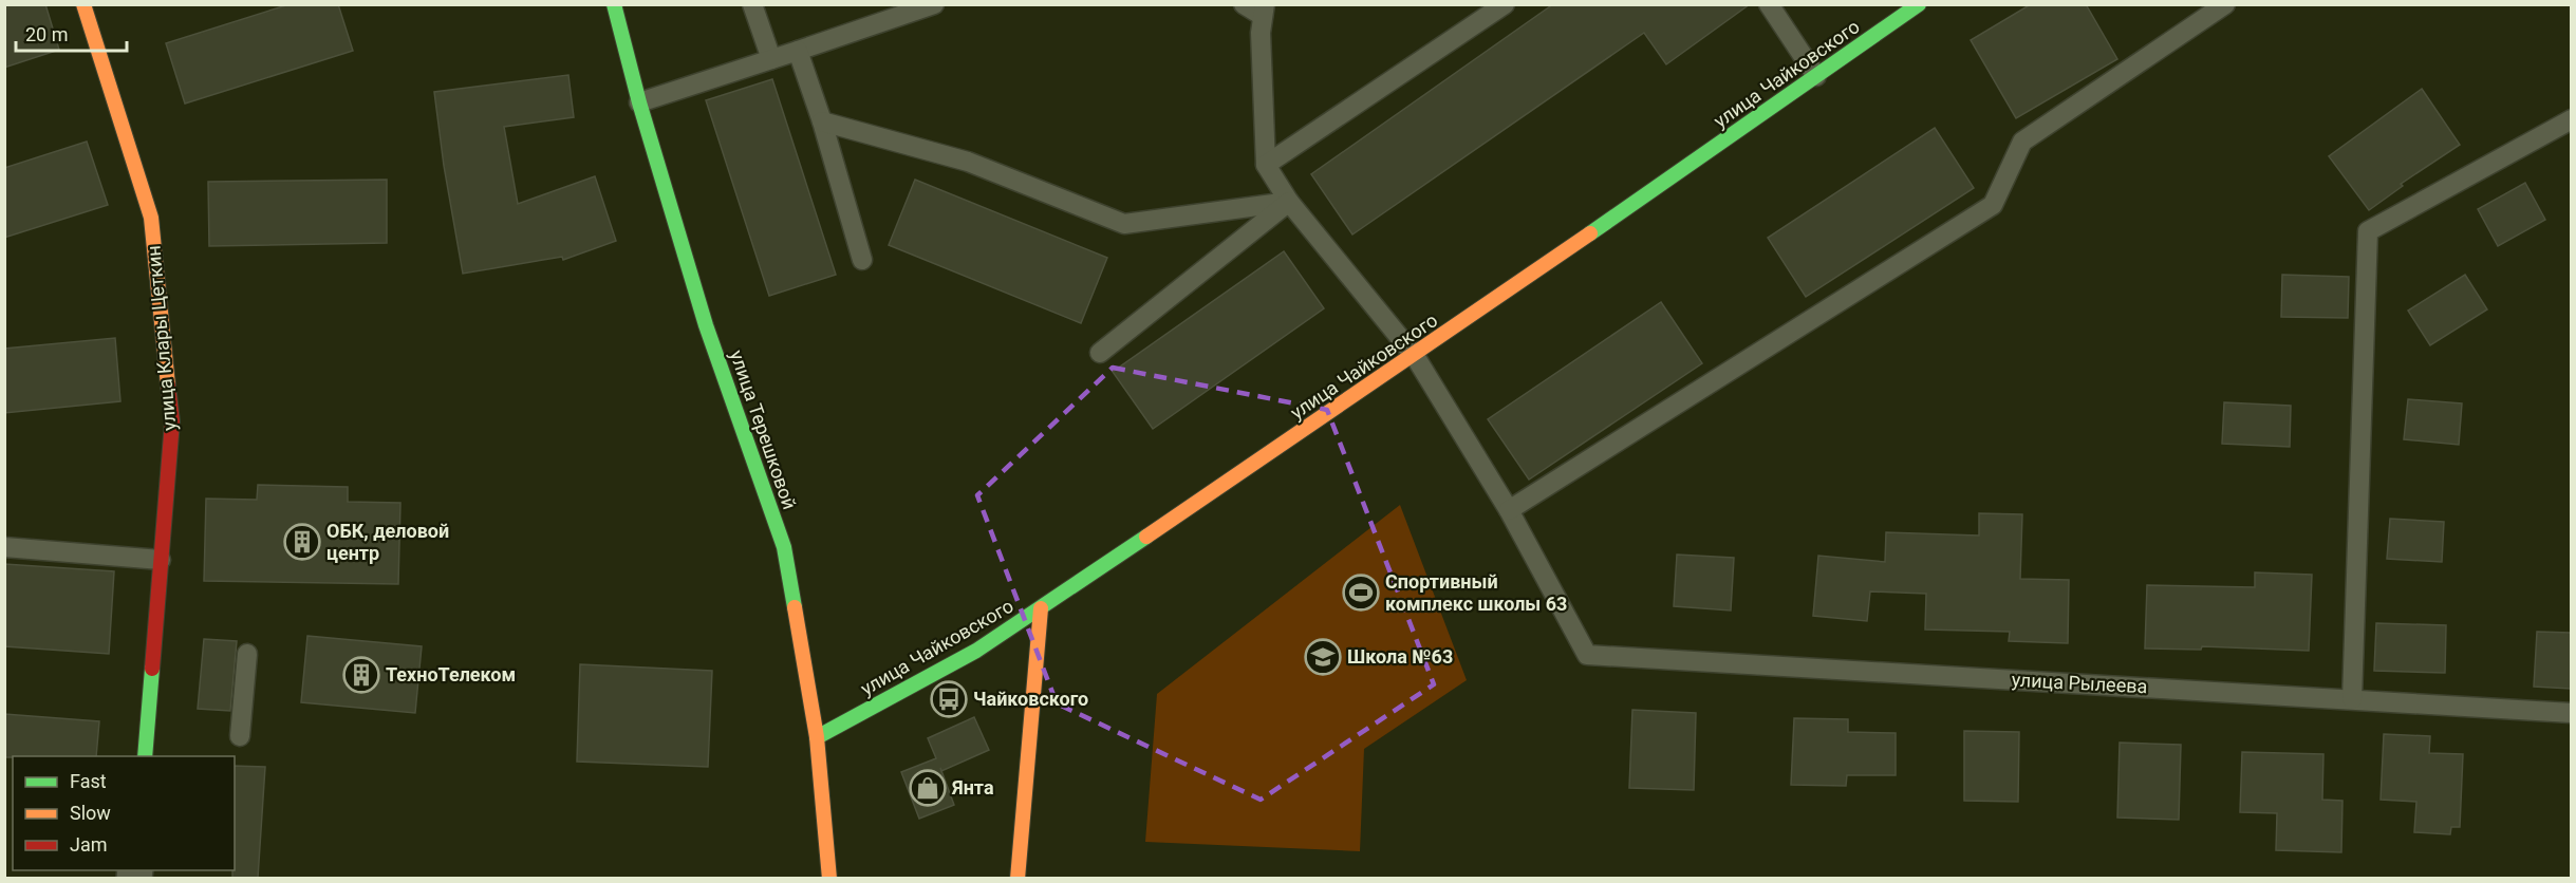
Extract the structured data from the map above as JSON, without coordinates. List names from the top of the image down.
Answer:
{
  "streets": {
    "street": ["улица Чайковского", "улица Клары Цеткин", "улица Терешковой"],
    "lane": ["улица Рылеева"]
  },
  "crossings": [
    ["улица Чайковского", "улица Терешковой"]
  ],
  "places": {
    "building": ["ОБК, деловой центр", "ТехноТелеком"],
    "sports": ["Спортивный комплекс школы 63"],
    "school or university": ["Школа №63"],
    "bus stop": ["Чайковского"],
    "shop": ["Янта"]
  },
  "legend": ["Fast", "Slow", "Jam"],
  "scale_bar": "20 m"
}
